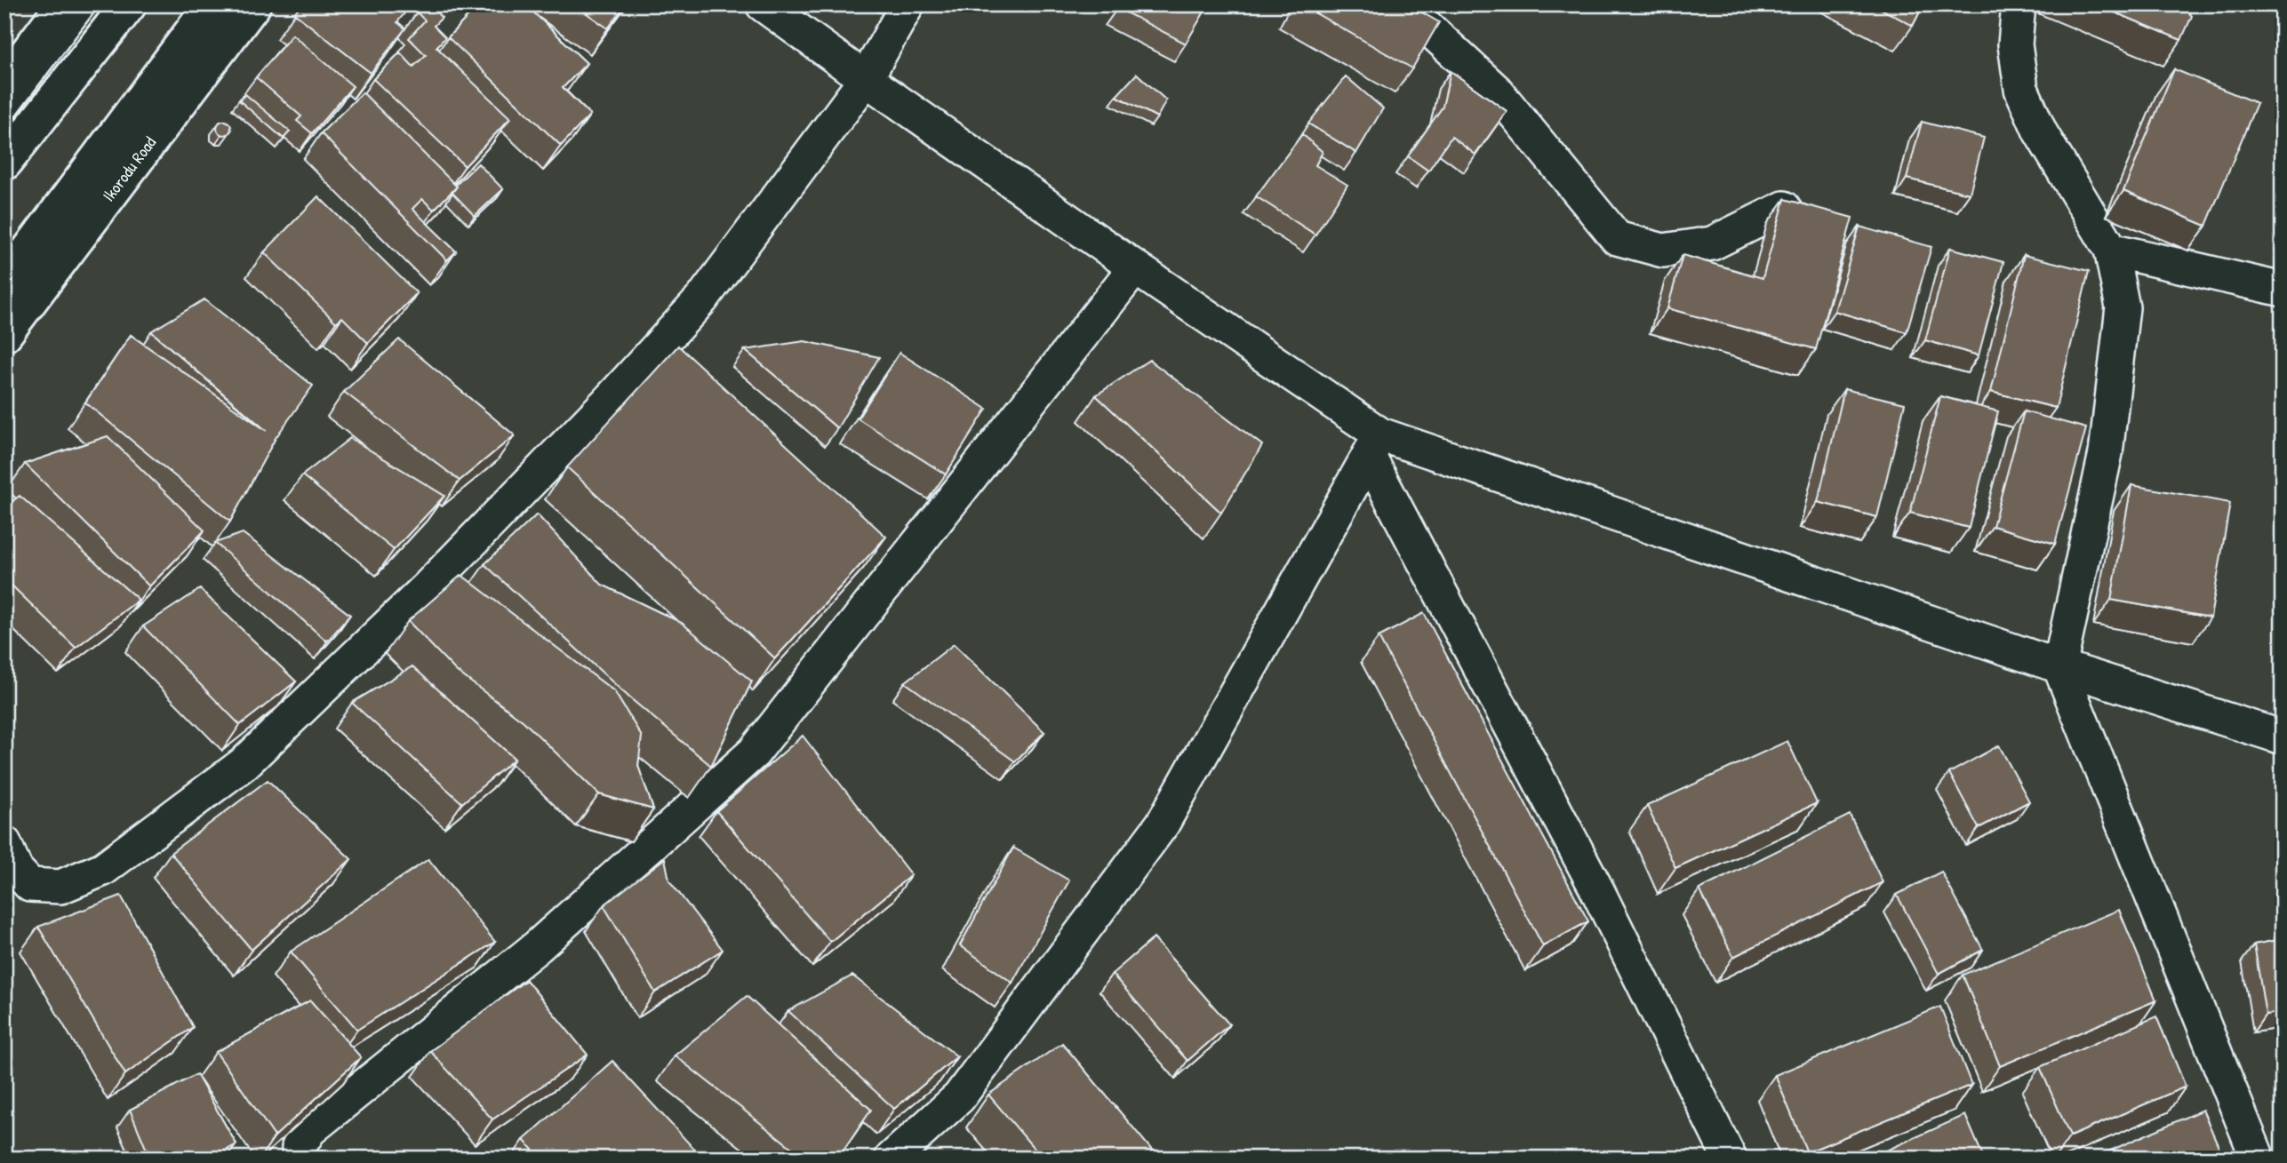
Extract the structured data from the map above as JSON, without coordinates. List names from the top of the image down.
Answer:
{
  "streets": {
    "main road": ["Ikorodu Road"]
  }
}
